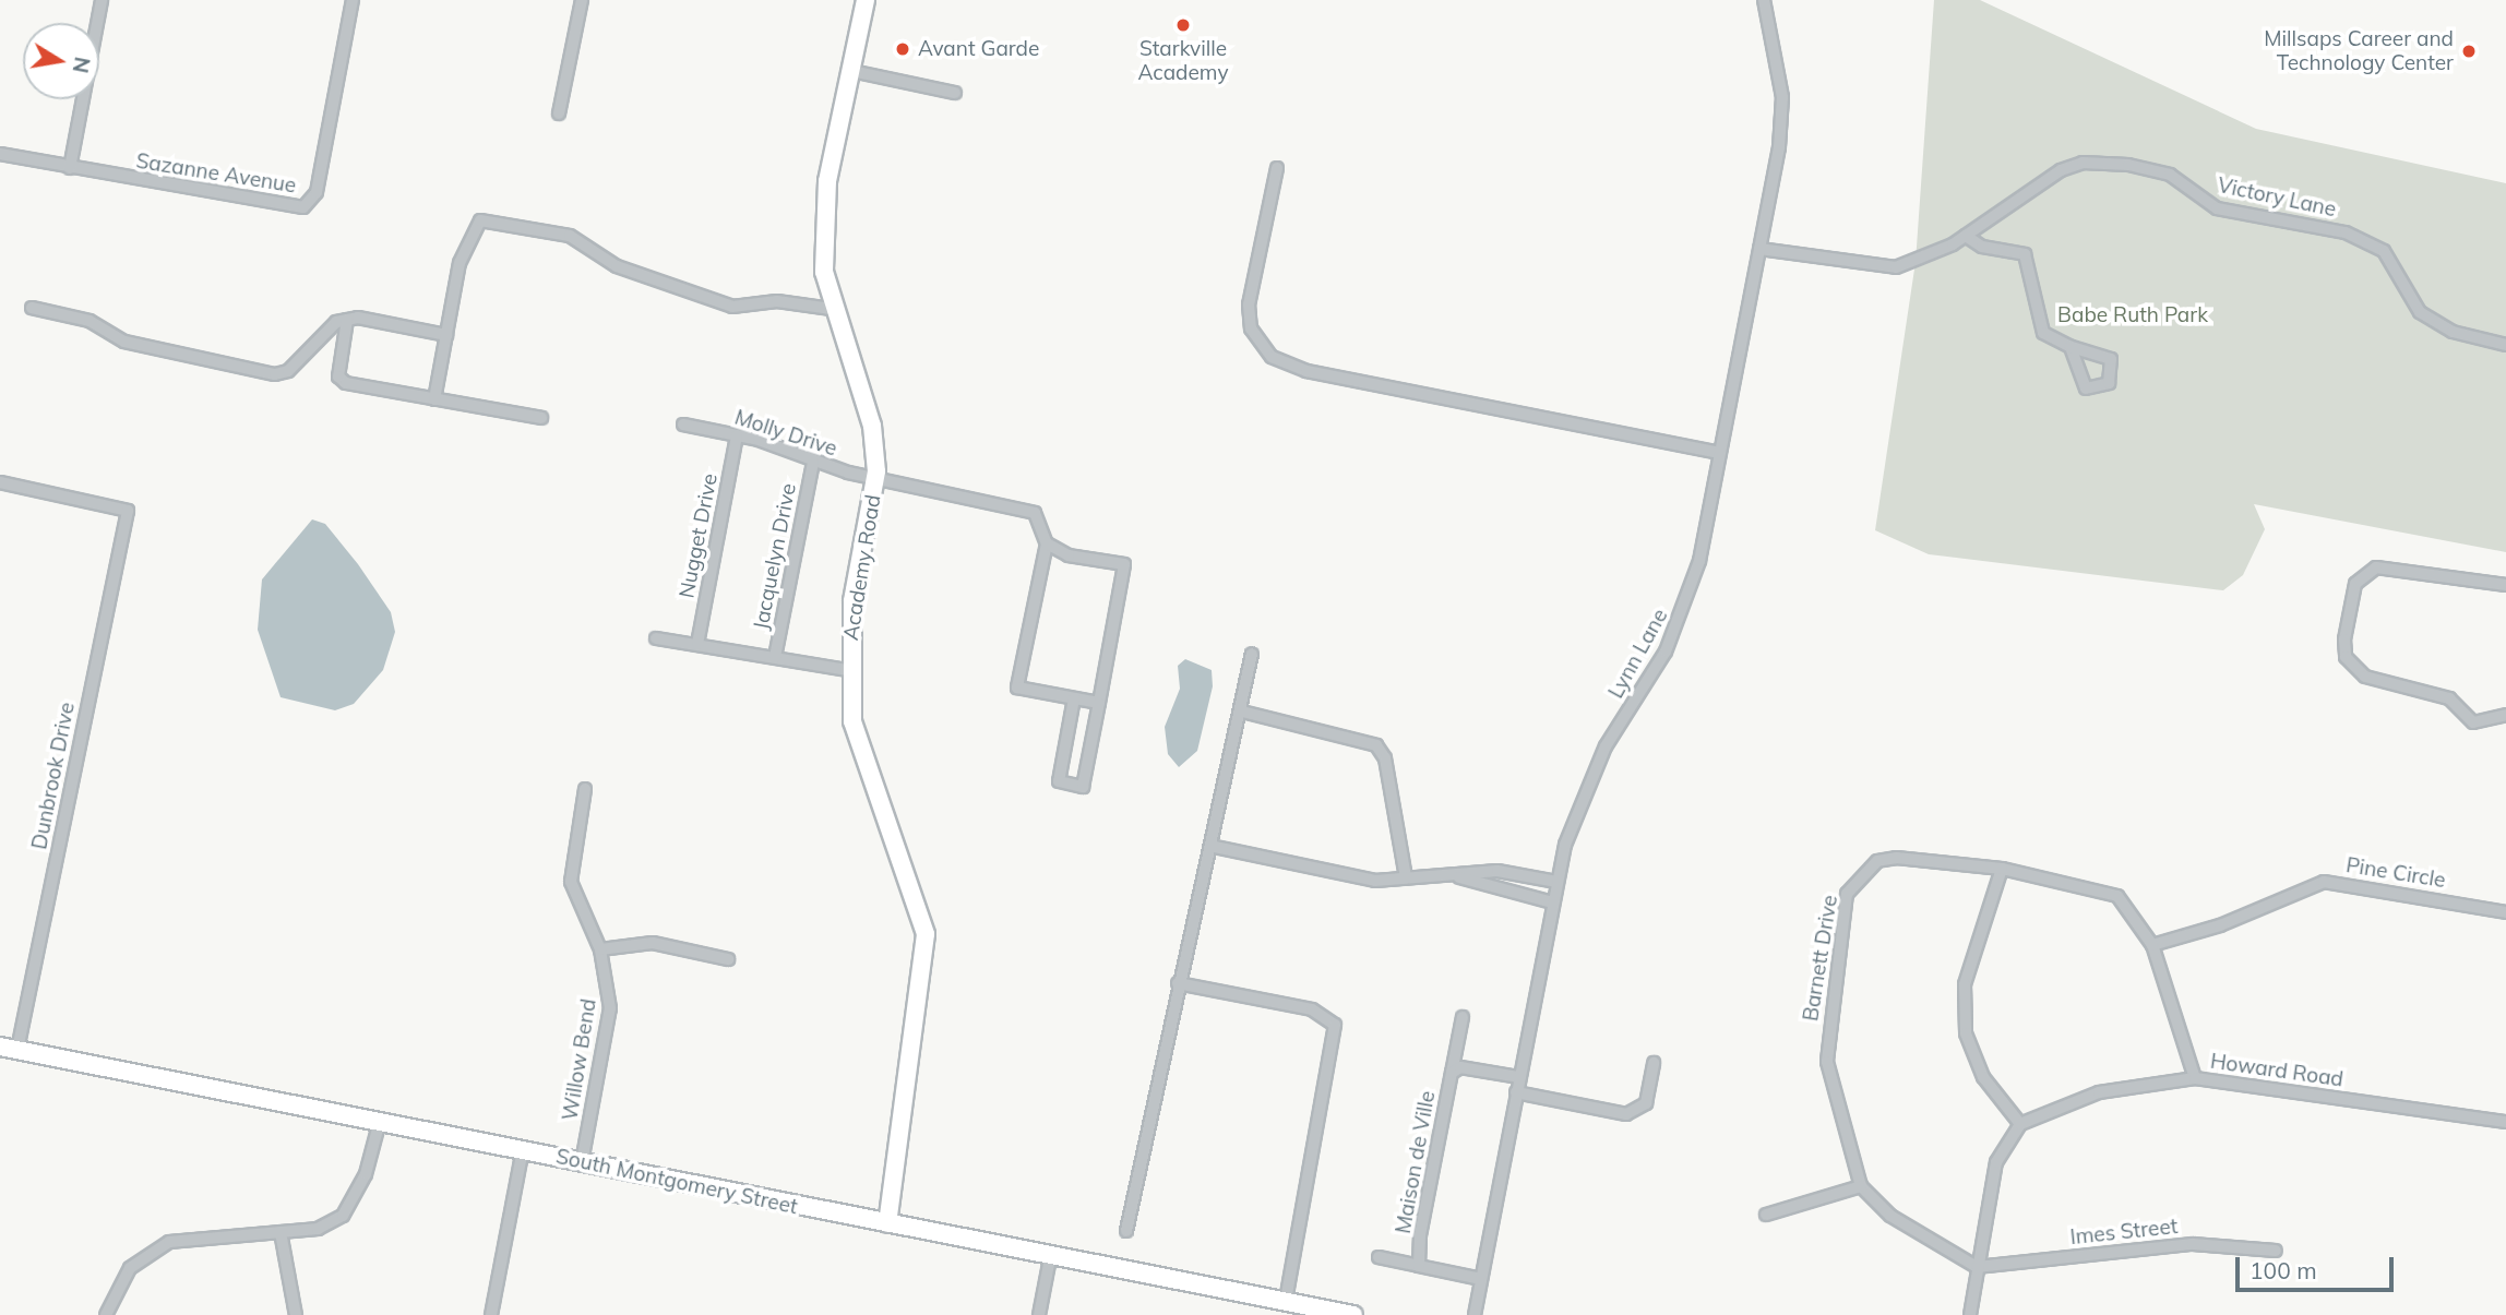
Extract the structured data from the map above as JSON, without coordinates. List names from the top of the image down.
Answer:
{
  "streets": {
    "street": [
      "Sazanne Avenue",
      "Victory Lane",
      "Molly Drive",
      "Nugget Drive",
      "Jacquelyn Drive",
      "Academy Road",
      "Lynn Lane",
      "Dunbrook Drive",
      "Pine Circle",
      "Barnett Drive",
      "Willow Bend",
      "Howard Road",
      "Maison de Ville",
      "South Montgomery Street",
      "Imes Street"
    ]
  },
  "crossings": [
    ["Victory Lane", "Lynn Lane"],
    ["Molly Drive", "Nugget Drive"],
    ["Molly Drive", "Jacquelyn Drive"],
    ["Molly Drive", "Academy Road"],
    ["Academy Road", "South Montgomery Street"],
    ["Lynn Lane", "Maison de Ville"],
    ["Dunbrook Drive", "South Montgomery Street"],
    ["Pine Circle", "Barnett Drive"],
    ["Barnett Drive", "Howard Road"],
    ["Willow Bend", "South Montgomery Street"]
  ],
  "parks": ["Babe Ruth Park"],
  "places": ["Starkville Academy", "Avant Garde", "Millsaps Career and Technology Center"],
  "scale_bar": "100 m",
  "north": "right"
}
